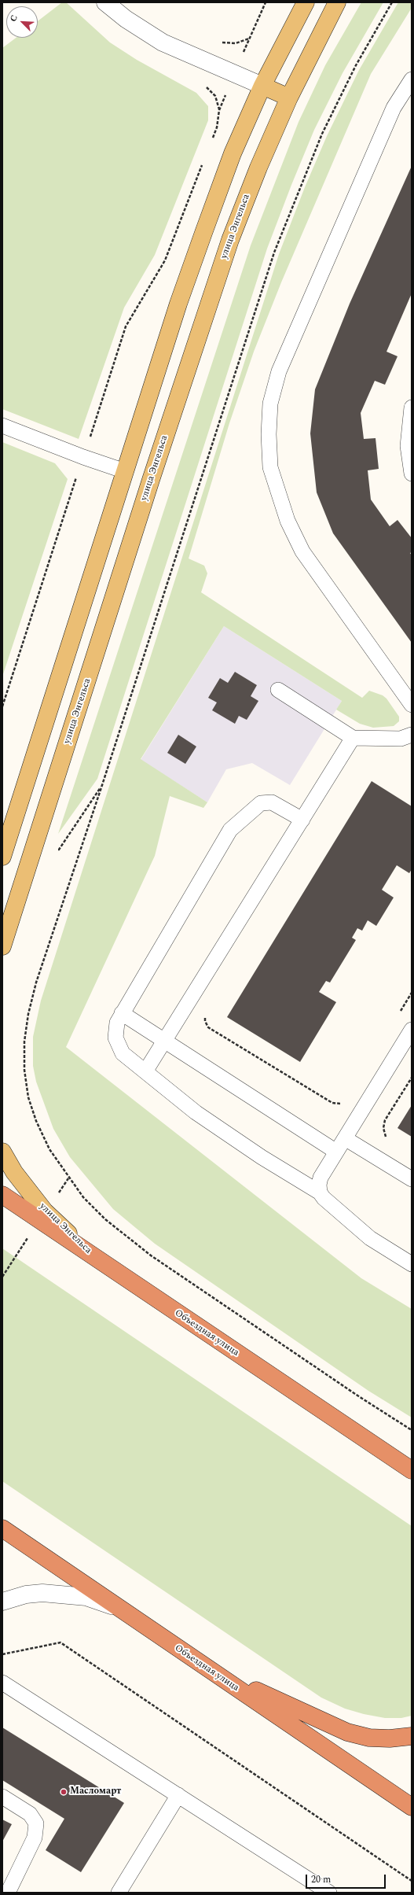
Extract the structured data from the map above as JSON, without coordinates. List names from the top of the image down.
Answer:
{
  "streets": {
    "highway": ["Объездная улица"],
    "main road": ["улица Энгельса"]
  },
  "crossings": [
    ["улица Энгельса", "Объездная улица"]
  ],
  "places": ["Масломарт"],
  "scale_bar": "20 m",
  "north": "top left"
}
